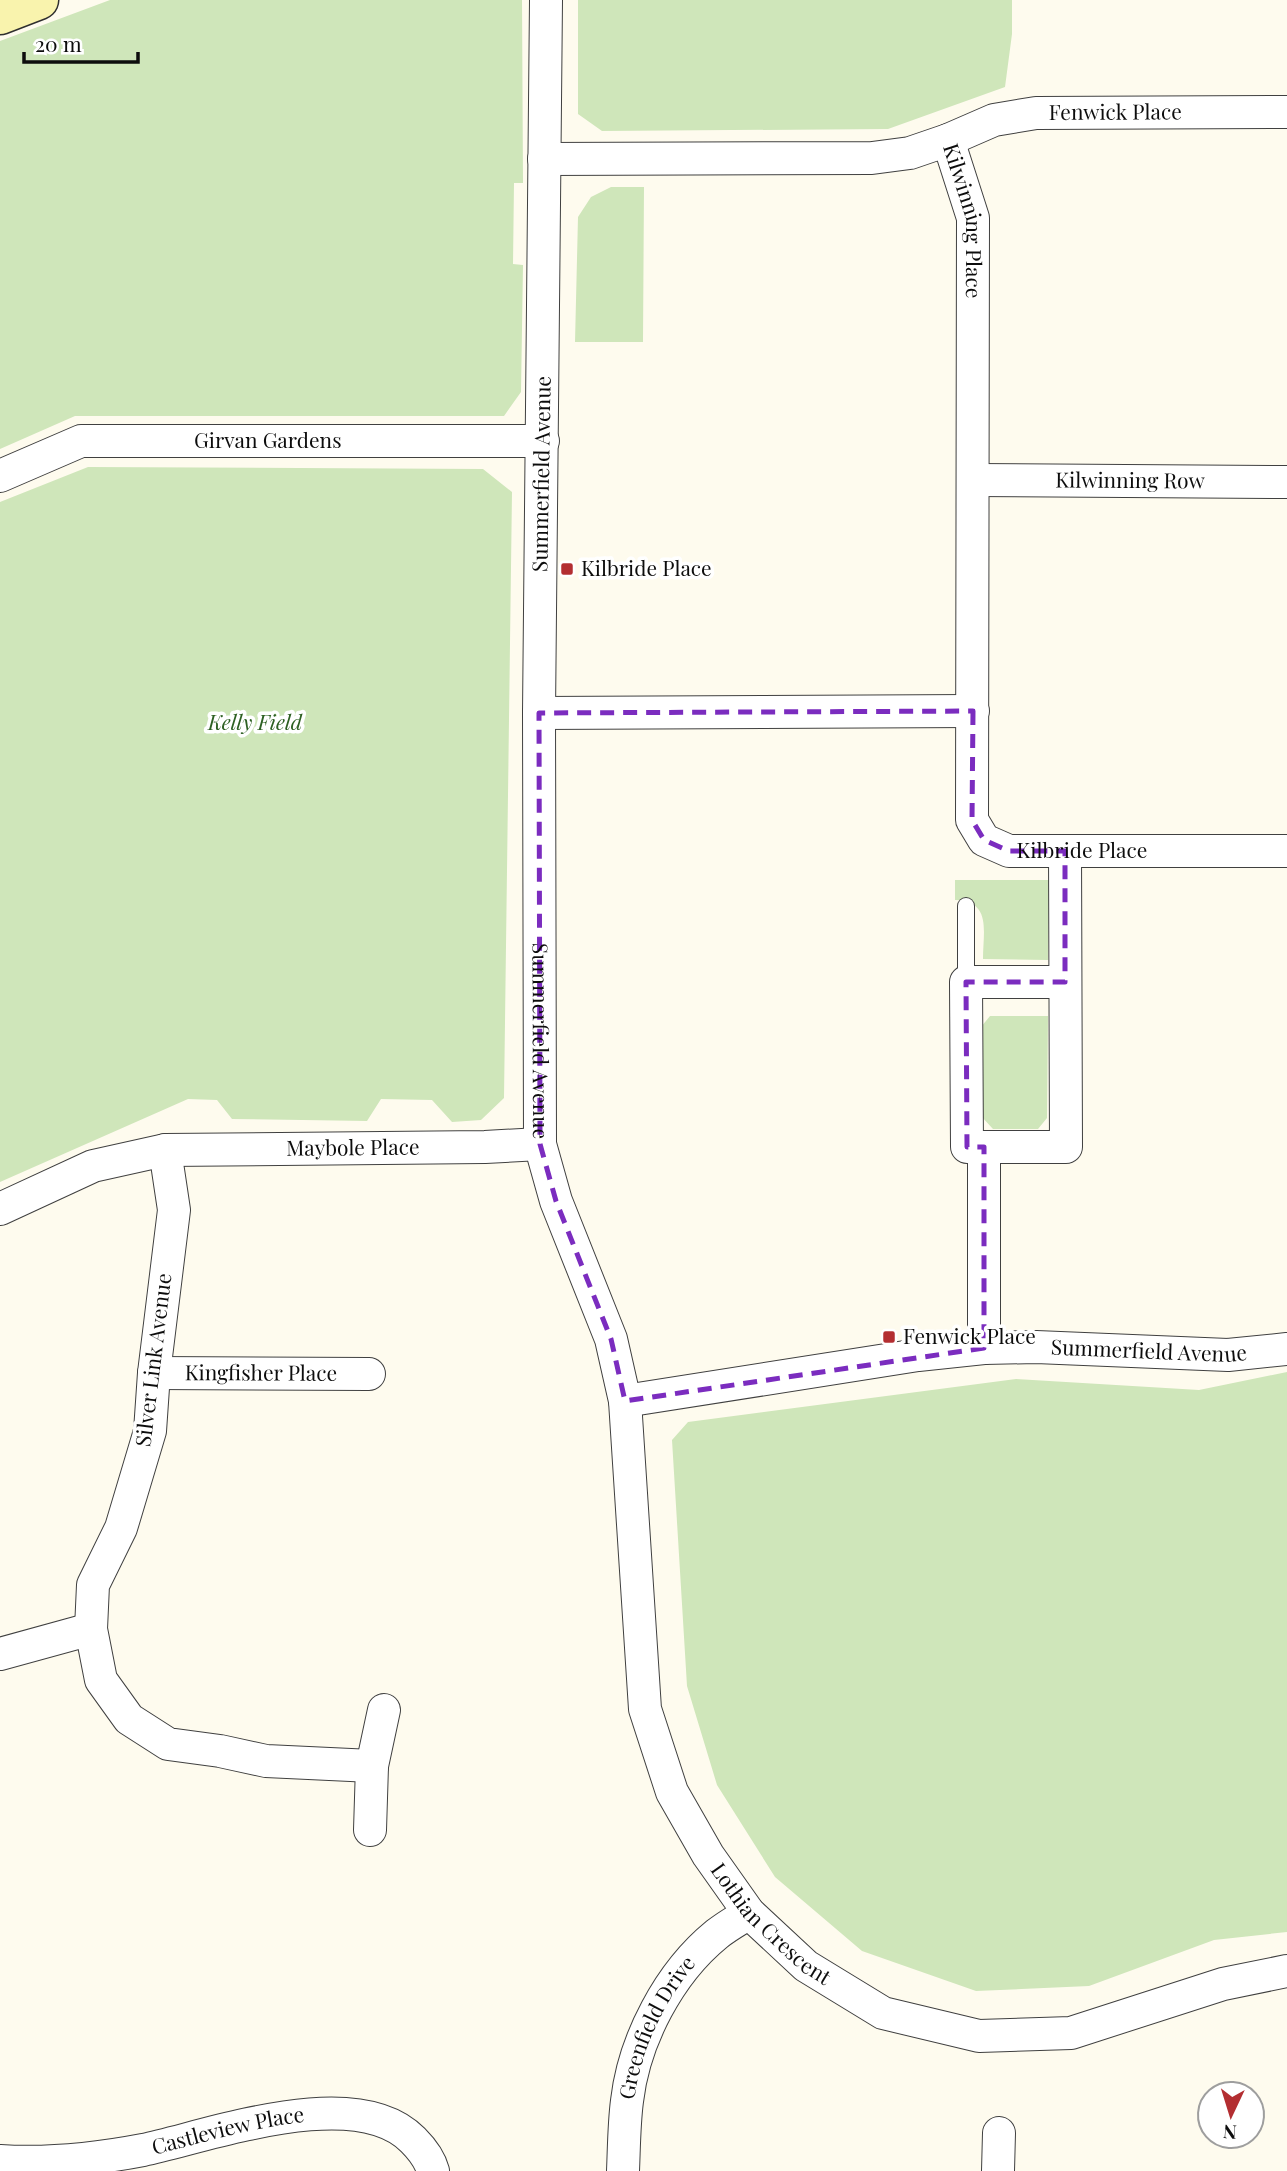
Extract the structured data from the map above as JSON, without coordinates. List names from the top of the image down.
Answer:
{
  "streets": {
    "street": [
      "Fenwick Place",
      "Kilwinning Place",
      "Girvan Gardens",
      "Summerfield Avenue",
      "Kilwinning Row",
      "Kilbride Place",
      "Maybole Place",
      "Silver Link Avenue",
      "Kingfisher Place",
      "Lothian Crescent",
      "Greenfield Drive",
      "Castleview Place"
    ]
  },
  "crossings": [
    ["Fenwick Place", "Kilwinning Place"],
    ["Kilwinning Place", "Summerfield Avenue"],
    ["Kilwinning Place", "Kilwinning Row"],
    ["Kilwinning Place", "Kilbride Place"],
    ["Girvan Gardens", "Summerfield Avenue"],
    ["Summerfield Avenue", "Maybole Place"],
    ["Summerfield Avenue", "Lothian Crescent"],
    ["Maybole Place", "Silver Link Avenue"],
    ["Silver Link Avenue", "Kingfisher Place"],
    ["Lothian Crescent", "Greenfield Drive"]
  ],
  "parks": ["Kelly Field"],
  "places": {
    "transit": ["Kilbride Place", "Fenwick Place"]
  },
  "scale_bar": "20 m",
  "north": "bottom"
}
